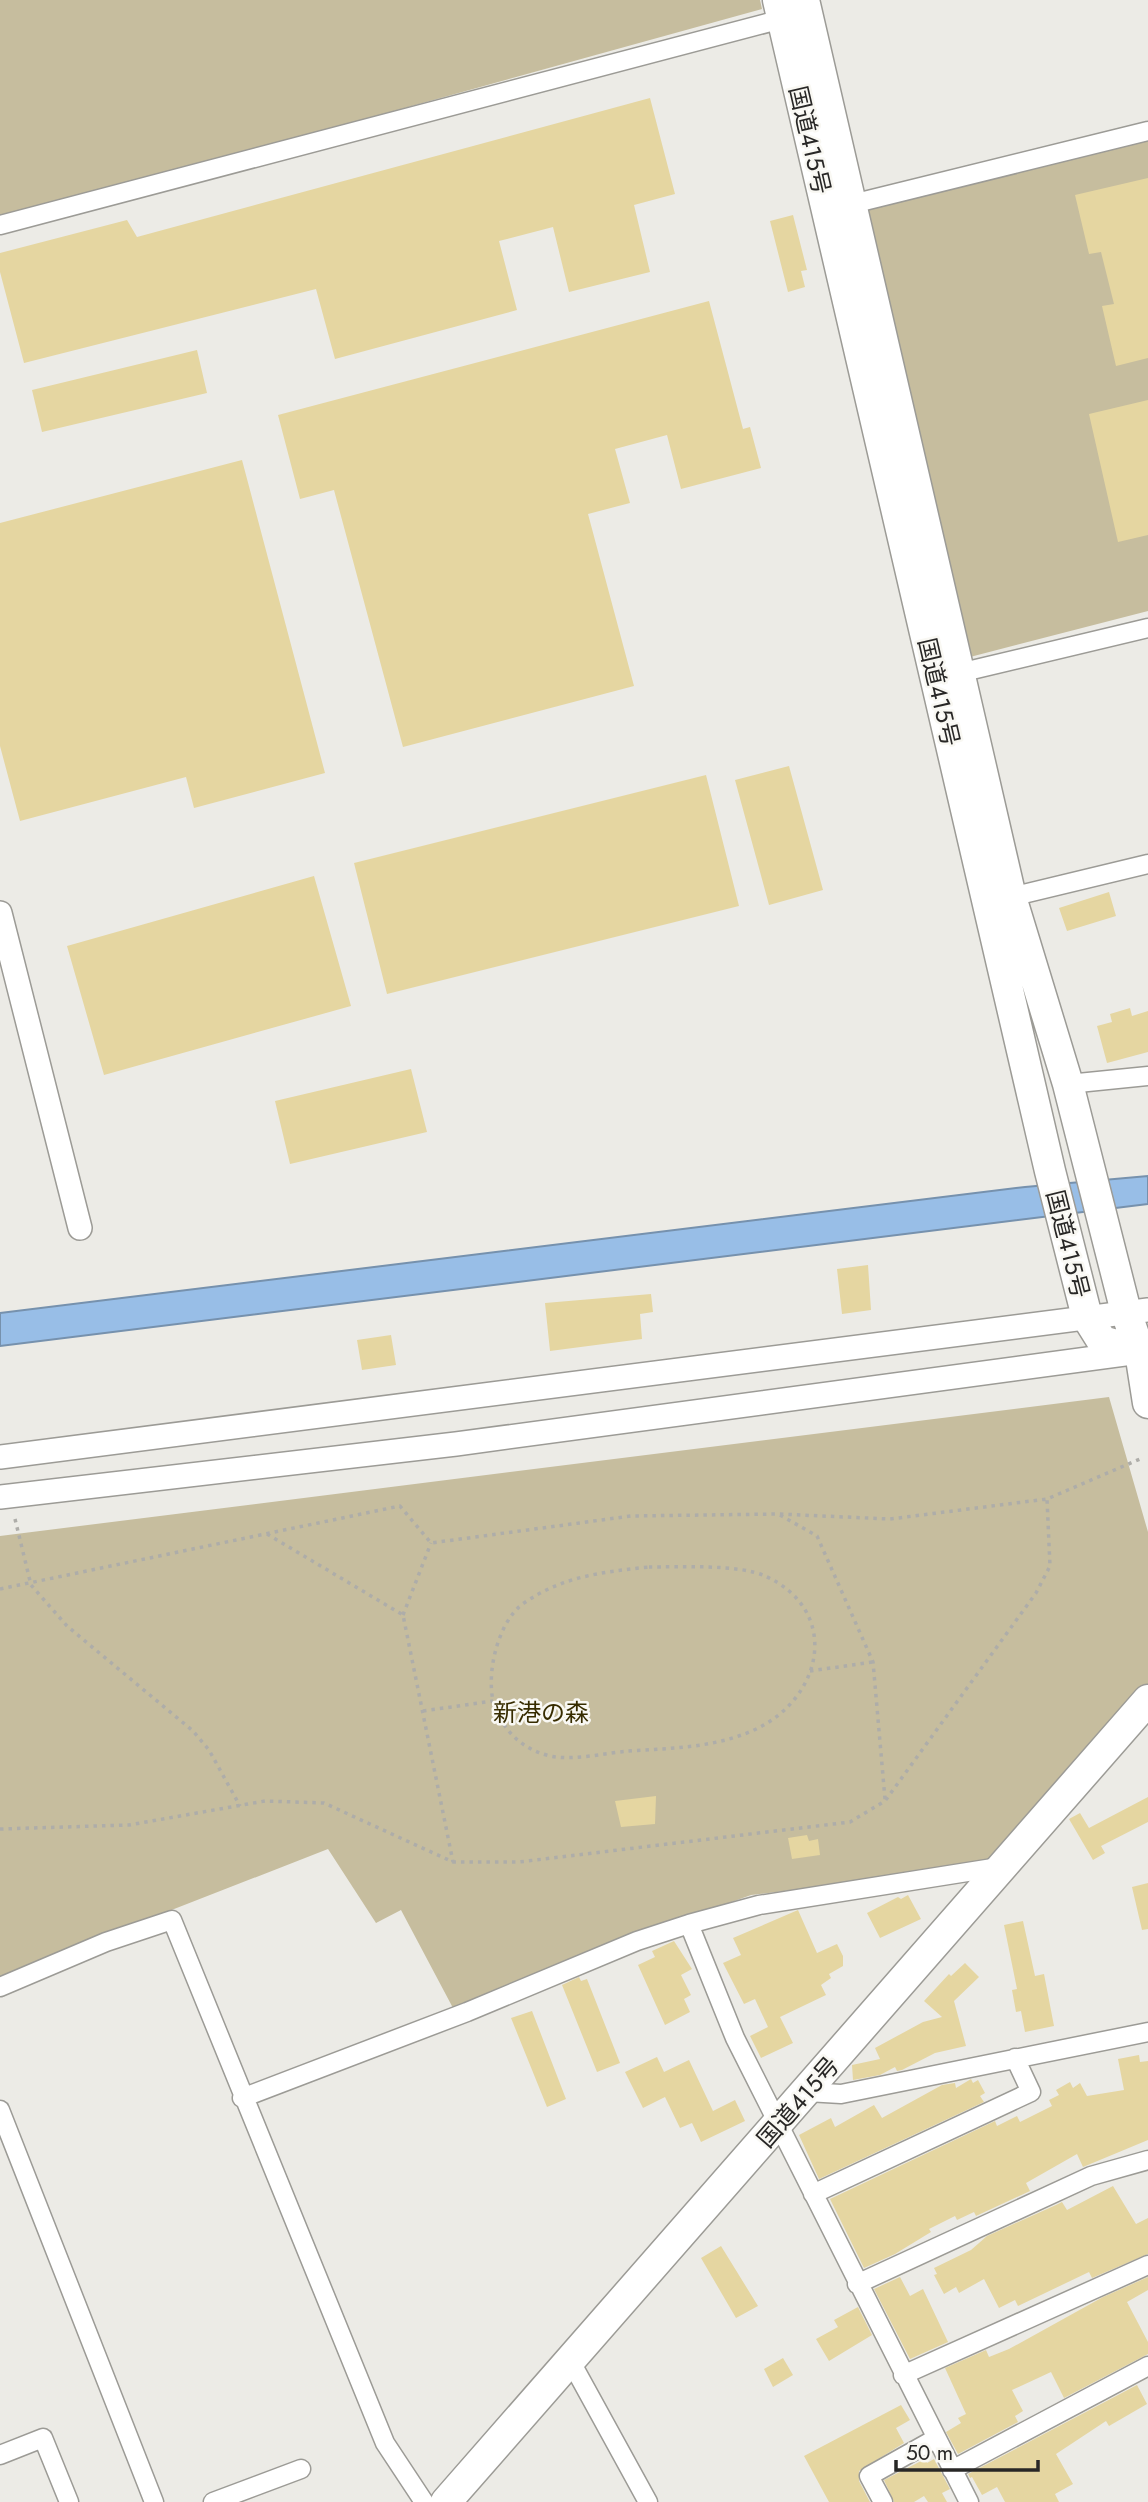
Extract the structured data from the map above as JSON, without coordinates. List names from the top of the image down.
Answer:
{
  "streets": {
    "highway": ["国道415号"]
  },
  "parks": ["新港の森"],
  "scale_bar": "50 m"
}
